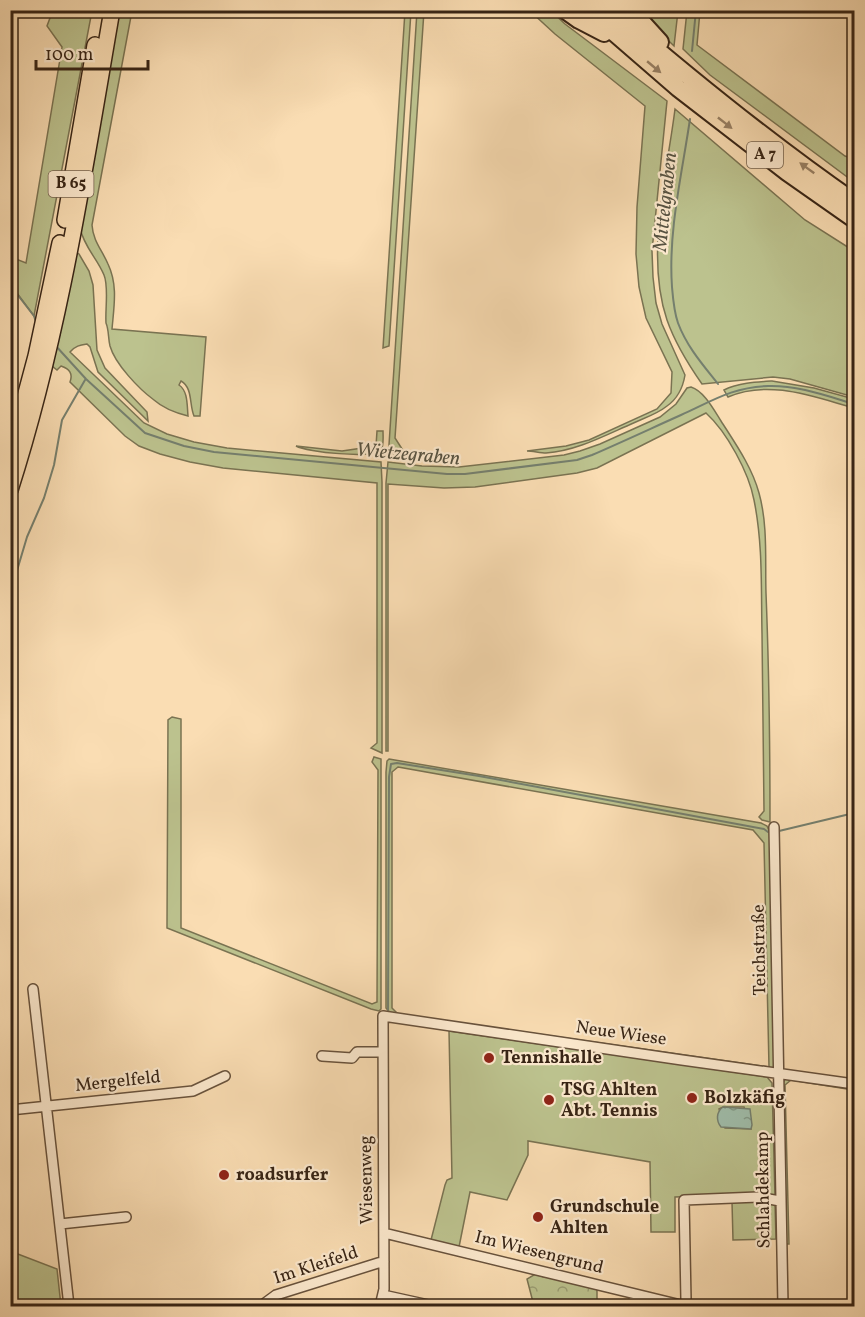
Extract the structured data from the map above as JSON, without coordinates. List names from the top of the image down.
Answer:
{
  "streets": {
    "highway": ["A 7", "B 65"],
    "street": [
      "Teichstraße",
      "Neue Wiese",
      "Mergelfeld",
      "Wiesenweg",
      "Schlahdekamp",
      "Im Wiesengrund",
      "Im Kleifeld"
    ]
  },
  "crossings": [
    ["Teichstraße", "Neue Wiese"],
    ["Teichstraße", "Schlahdekamp"],
    ["Neue Wiese", "Wiesenweg"],
    ["Neue Wiese", "Schlahdekamp"],
    ["Wiesenweg", "Im Wiesengrund"],
    ["Wiesenweg", "Im Kleifeld"]
  ],
  "water": ["Mittelgraben", "Wietzegraben"],
  "places": [
    "Tennishalle",
    "Bolzkäfig",
    "TSG Ahlten Abt. Tennis",
    "roadsurfer",
    "Grundschule Ahlten"
  ],
  "scale_bar": "100 m"
}
